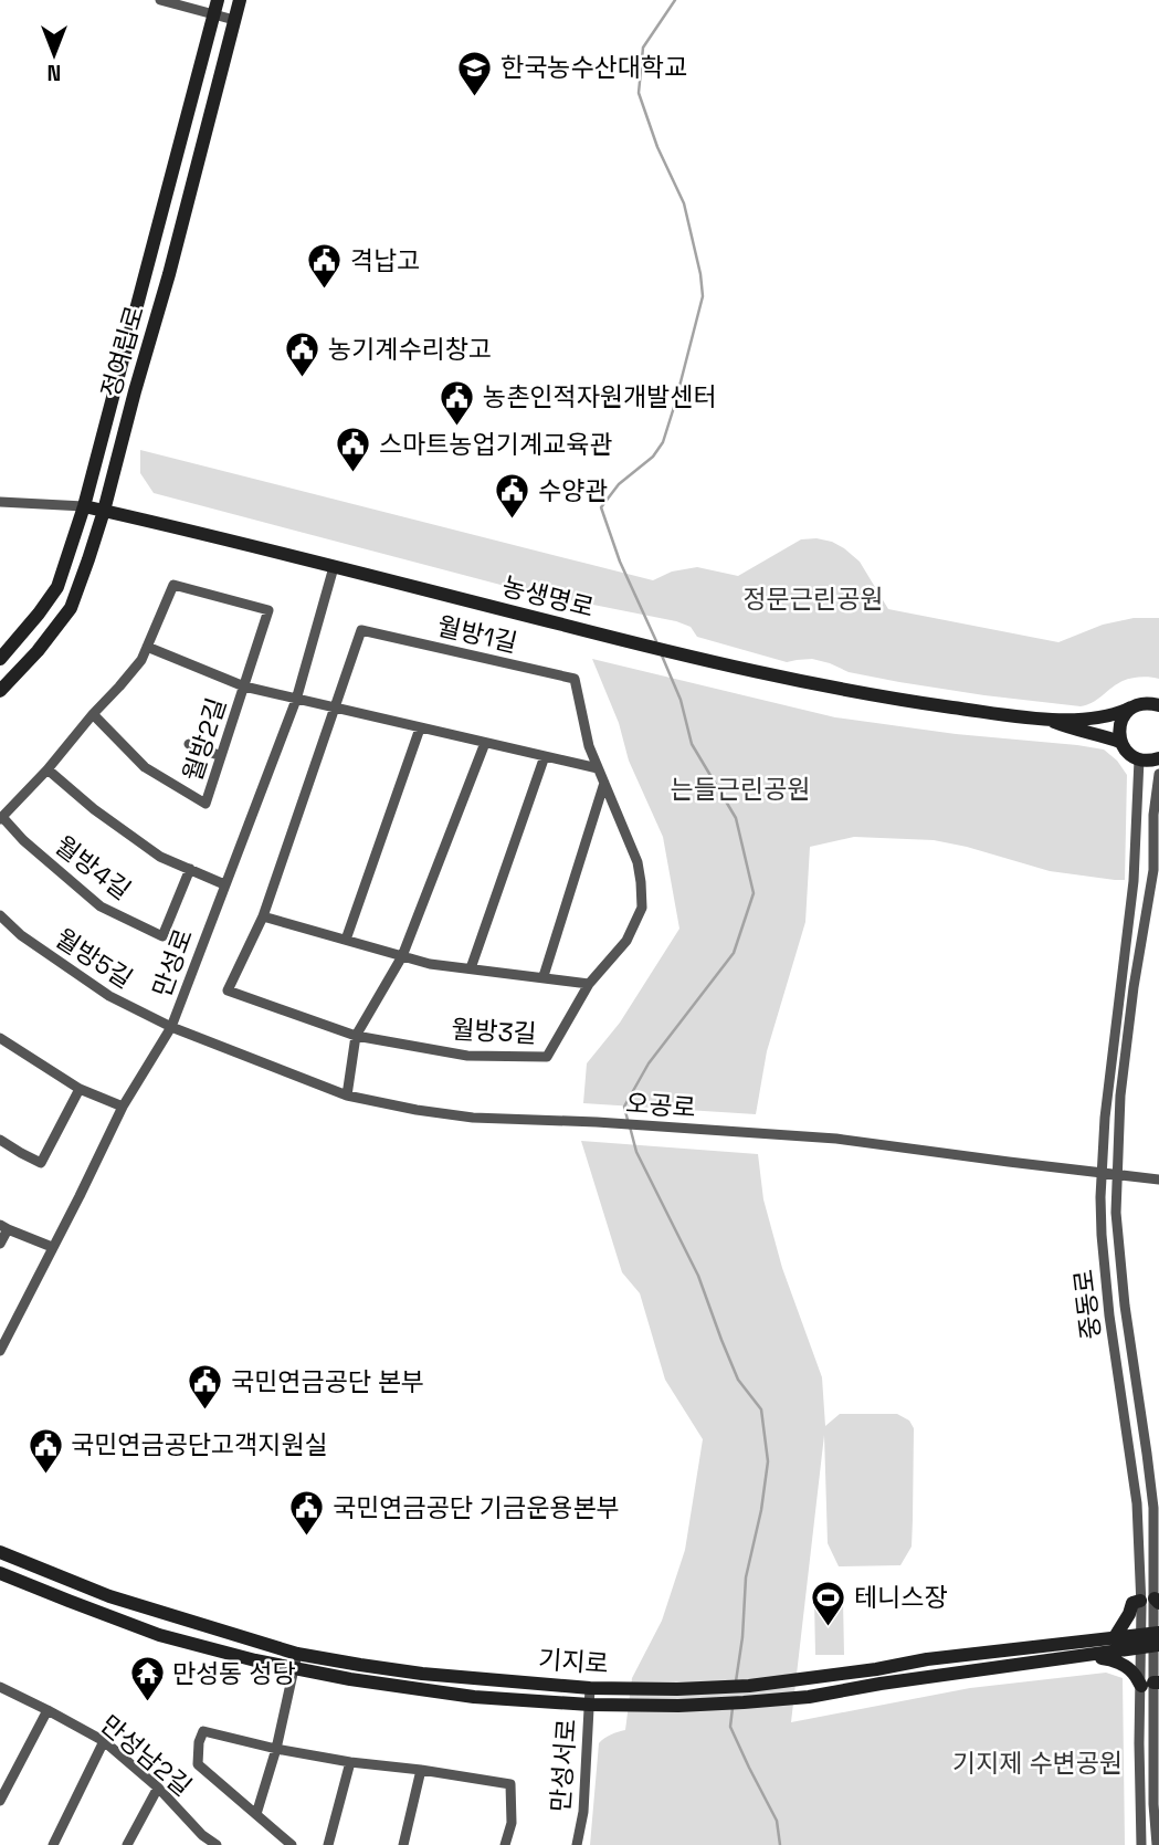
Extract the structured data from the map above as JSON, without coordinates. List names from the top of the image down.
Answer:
{
  "streets": {
    "street": [
      "정여립로",
      "농생명로",
      "월방1길",
      "월방2길",
      "월방4길",
      "월방5길",
      "만성로",
      "월방3길",
      "오공로",
      "중동로",
      "기지로",
      "만성남2길",
      "만성서로"
    ]
  },
  "crossings": [
    ["정여립로", "농생명로"],
    ["농생명로", "만성로"],
    ["월방1길", "월방3길"],
    ["월방2길", "월방4길"],
    ["월방2길", "만성로"],
    ["월방4길", "만성로"],
    ["월방5길", "만성로"],
    ["월방5길", "오공로"],
    ["만성로", "오공로"],
    ["오공로", "중동로"],
    ["중동로", "기지로"],
    ["기지로", "만성서로"]
  ],
  "parks": ["정문근린공원", "는들근린공원", "기지제 수변공원"],
  "places": {
    "school or university": ["한국농수산대학교"],
    "public building": [
      "격납고",
      "농기계수리창고",
      "농촌인적자원개발센터",
      "스마트농업기계교육관",
      "수양관",
      "국민연금공단 본부",
      "국민연금공단고객지원실",
      "국민연금공단 기금운용본부"
    ],
    "sports": ["테니스장"],
    "temple": ["만성동 성당"]
  },
  "north": "bottom"
}
